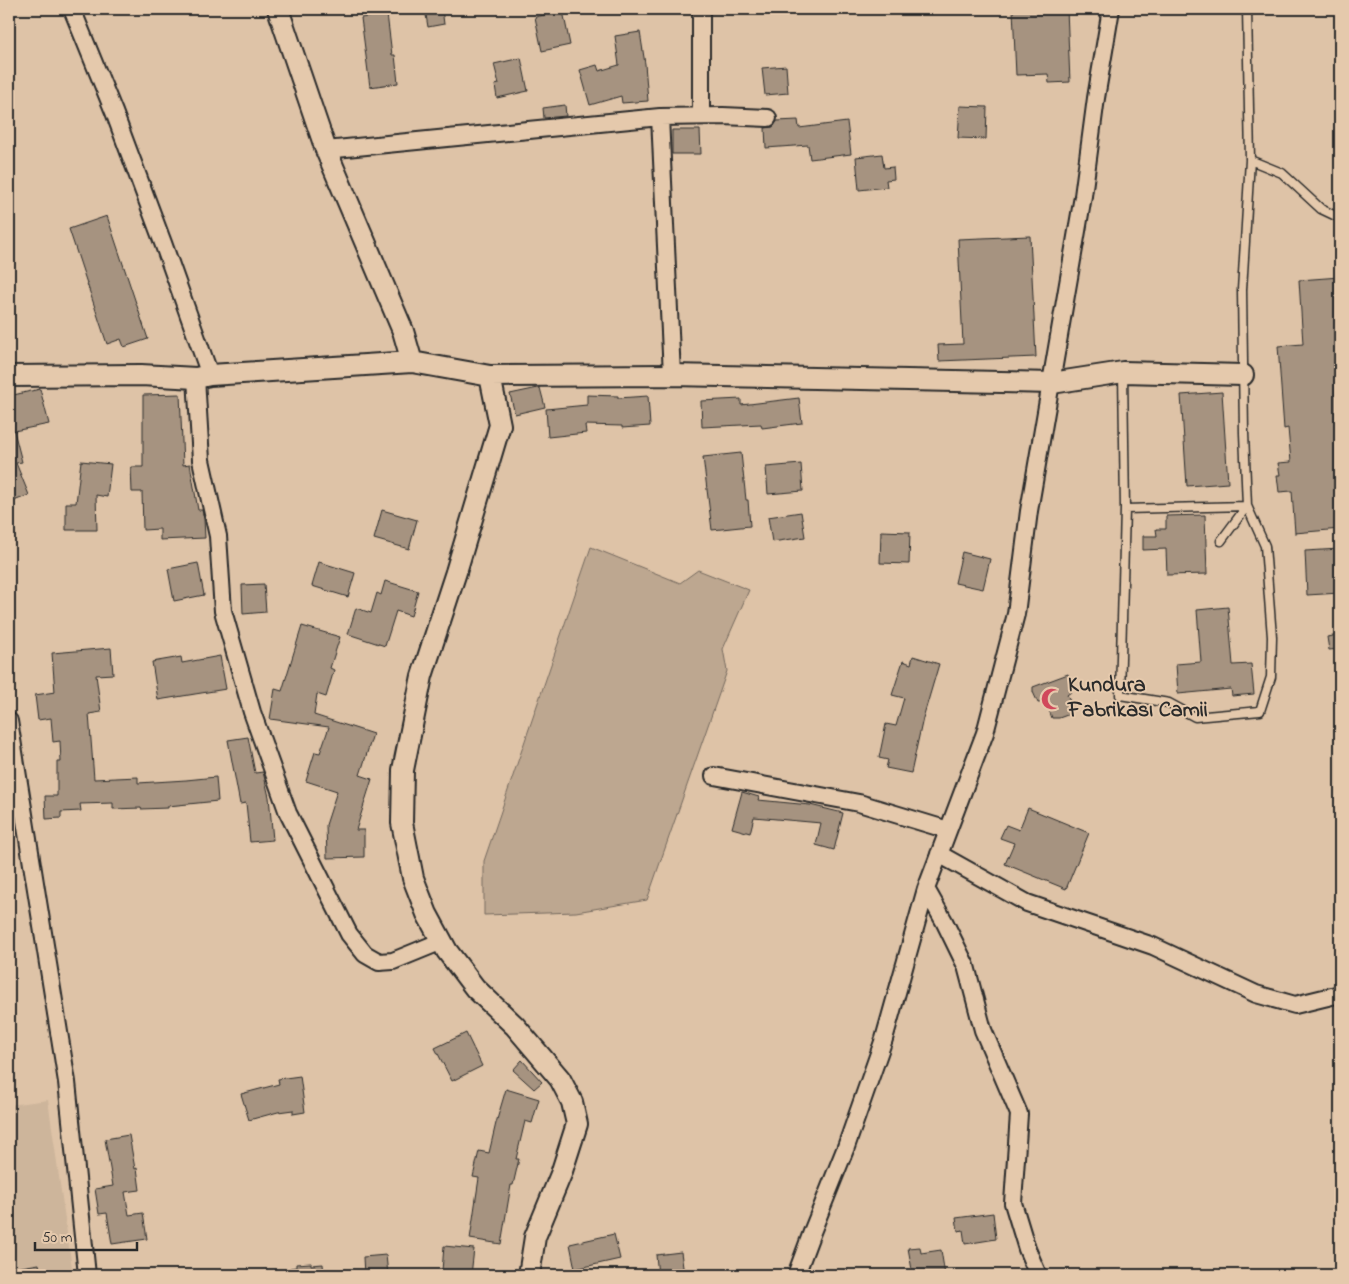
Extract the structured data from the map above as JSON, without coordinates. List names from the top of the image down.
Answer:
{
  "places": {
    "mosque": ["Kundura Fabrikası Camii"]
  },
  "scale_bar": "50 m"
}
